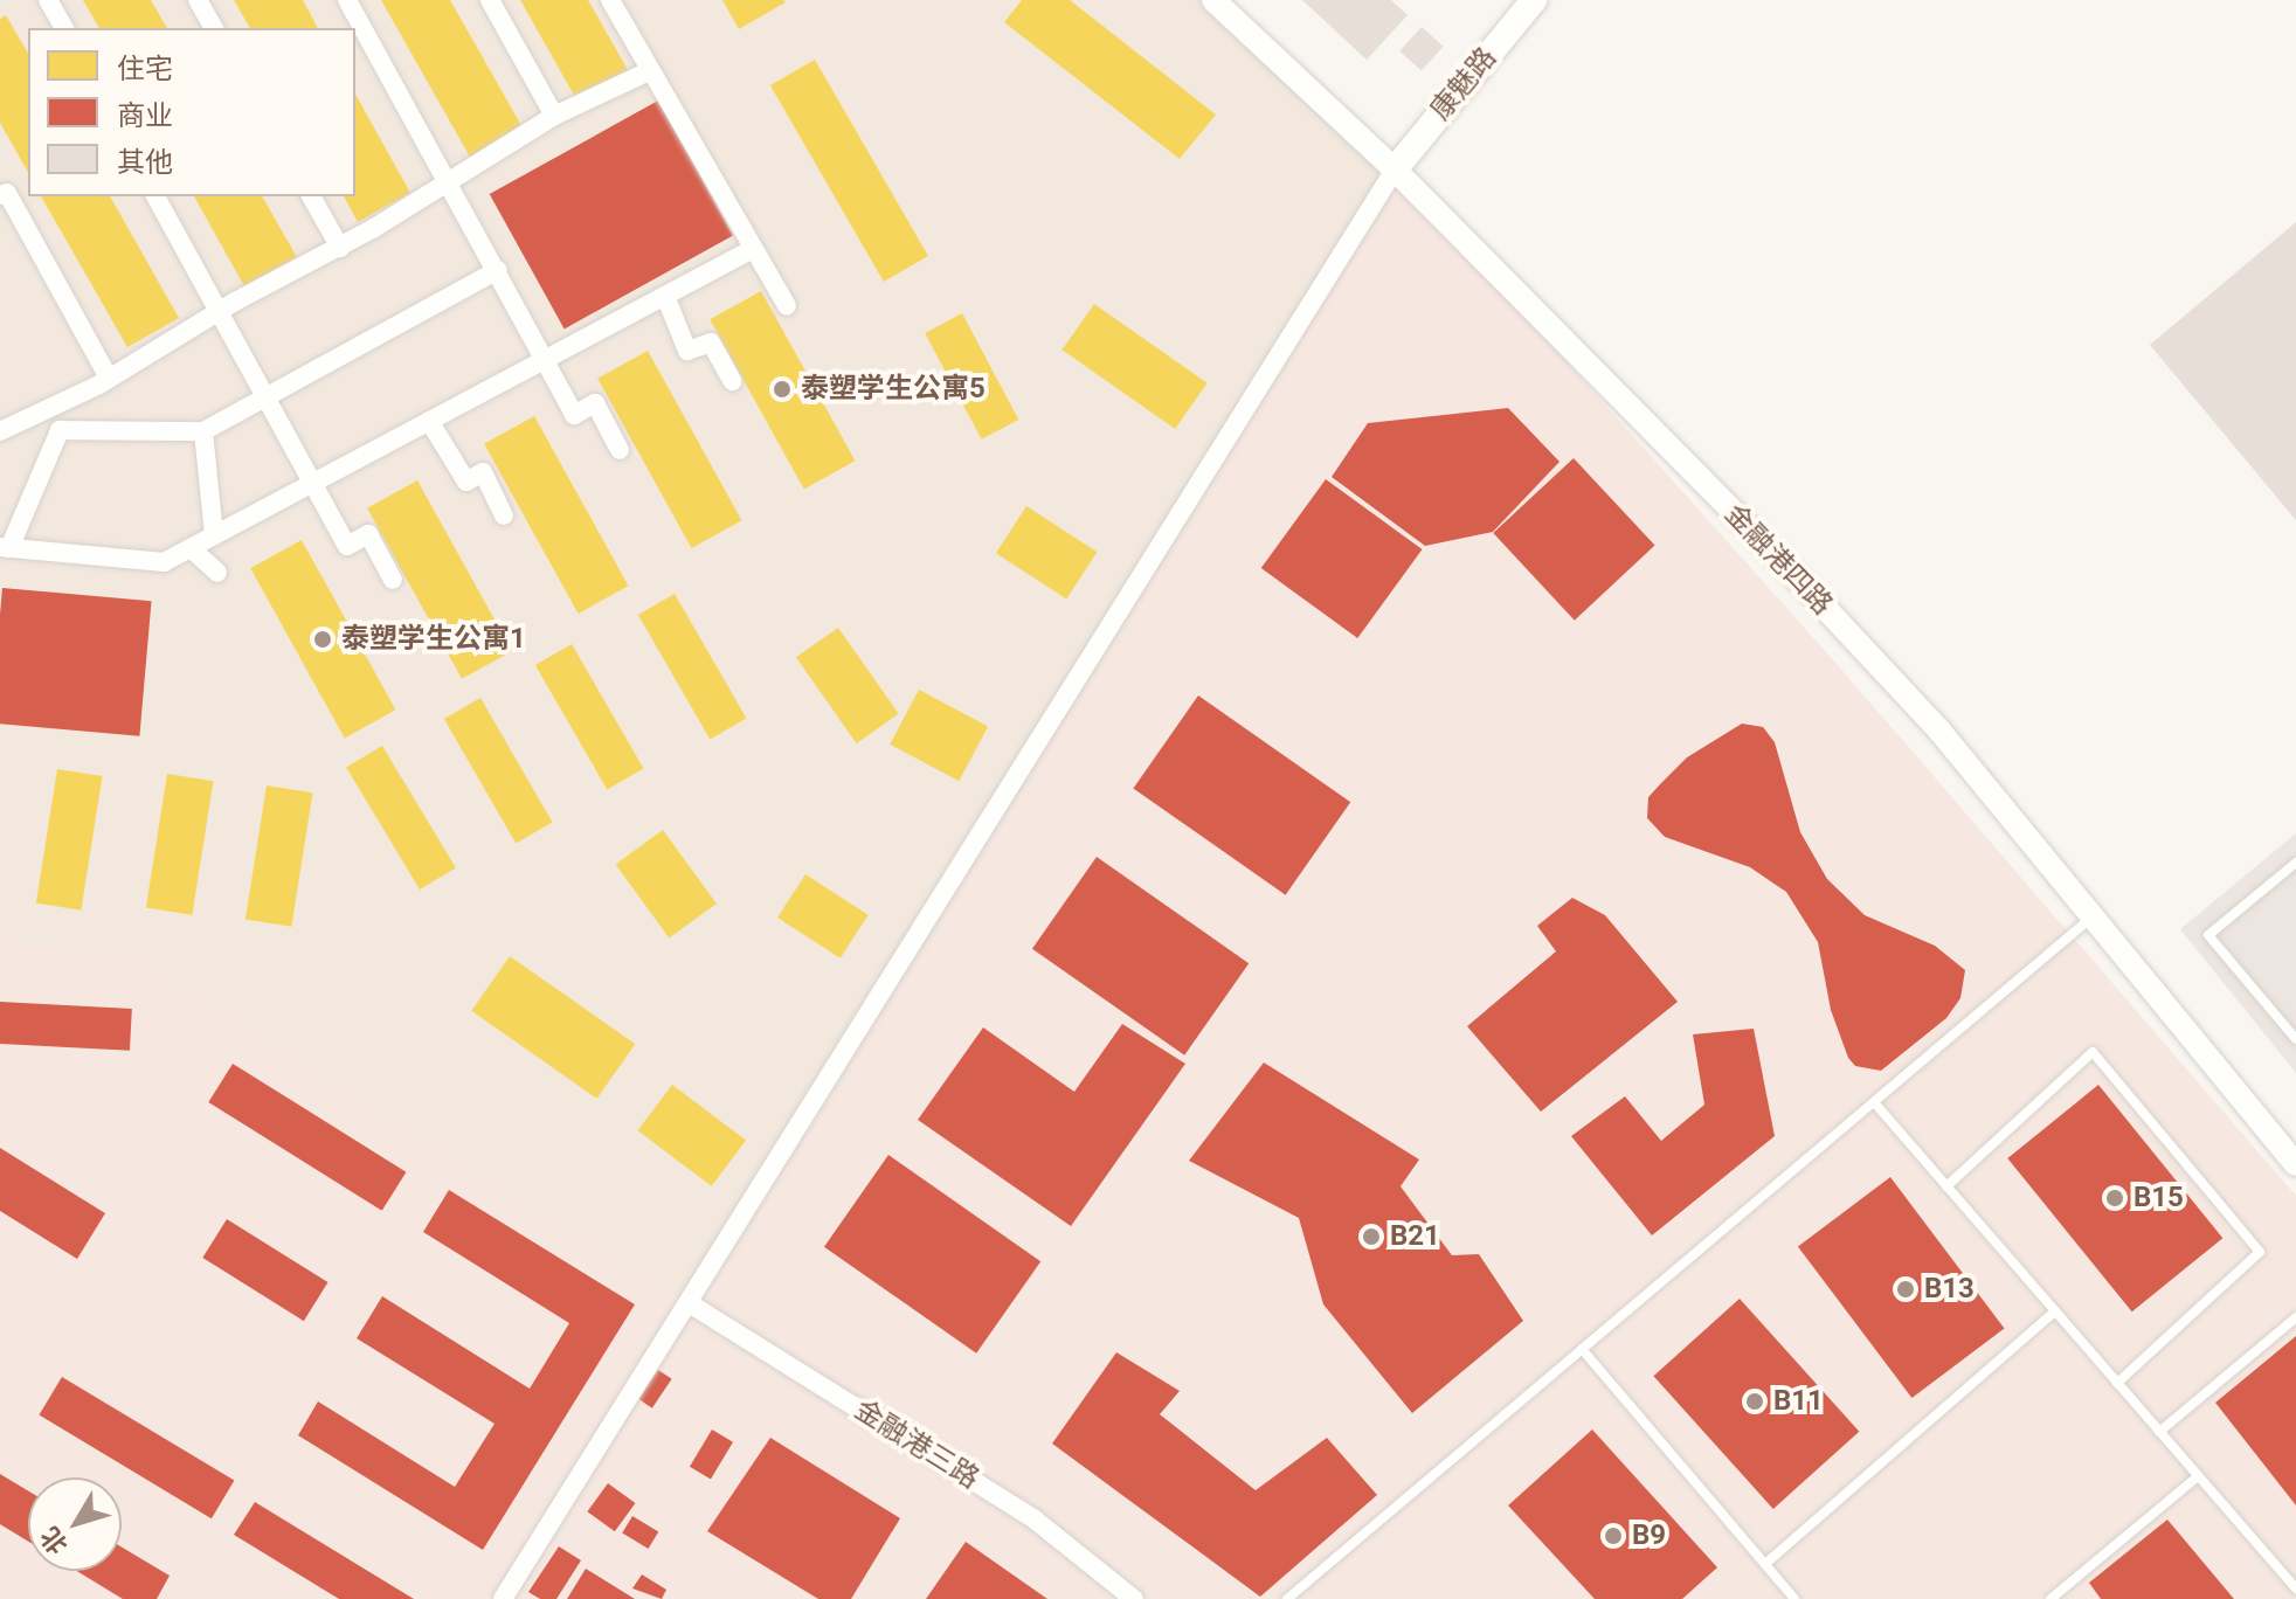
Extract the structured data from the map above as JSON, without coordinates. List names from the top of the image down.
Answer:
{
  "streets": {
    "main road": ["康魅路"],
    "street": ["金融港四路", "金融港三路"]
  },
  "crossings": [
    ["康魅路", "金融港四路"]
  ],
  "places": [
    "泰塑学生公寓5",
    "泰塑学生公寓1",
    "B15",
    "B21",
    "B13",
    "B11",
    "B9"
  ],
  "legend": ["住宅", "商业", "其他"],
  "north": "bottom left"
}
